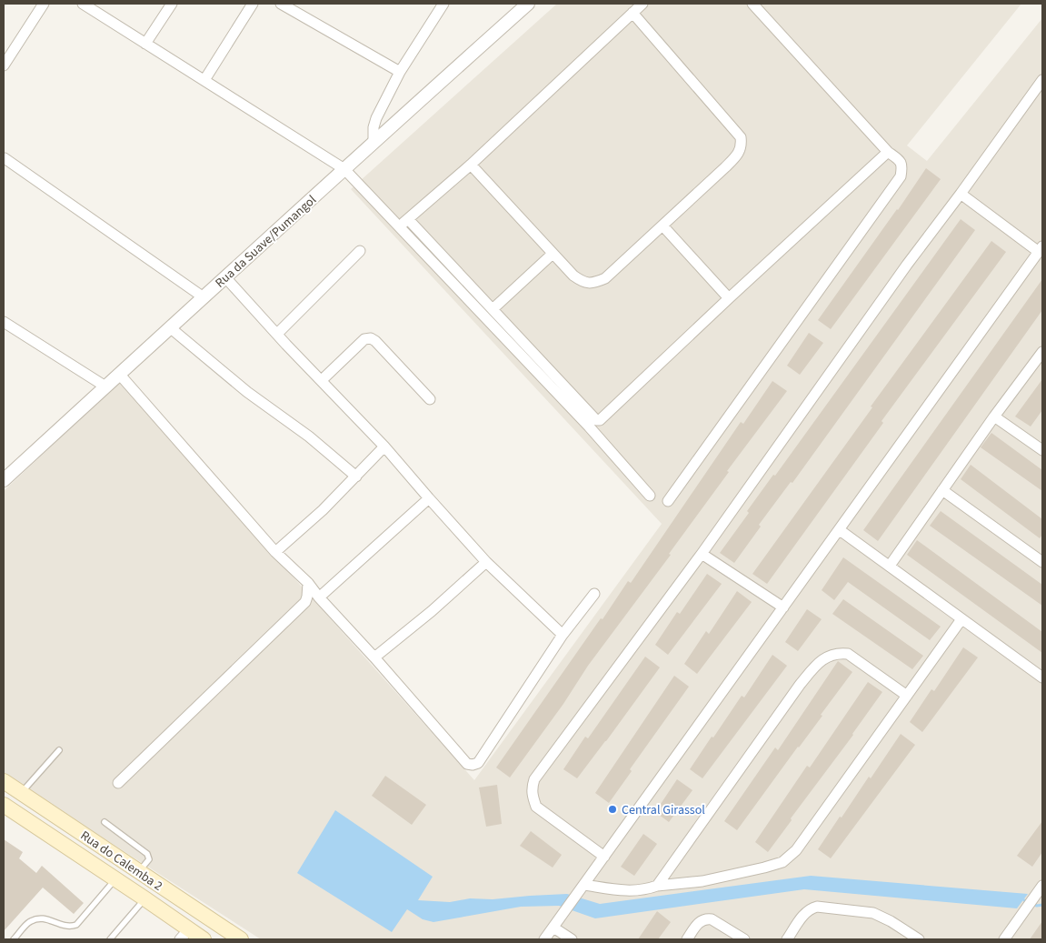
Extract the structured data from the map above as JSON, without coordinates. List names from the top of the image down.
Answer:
{
  "streets": {
    "main road": ["Rua do Calemba 2"],
    "street": ["Rua da Suave/Pumangol"]
  },
  "places": ["Central Girassol"]
}
